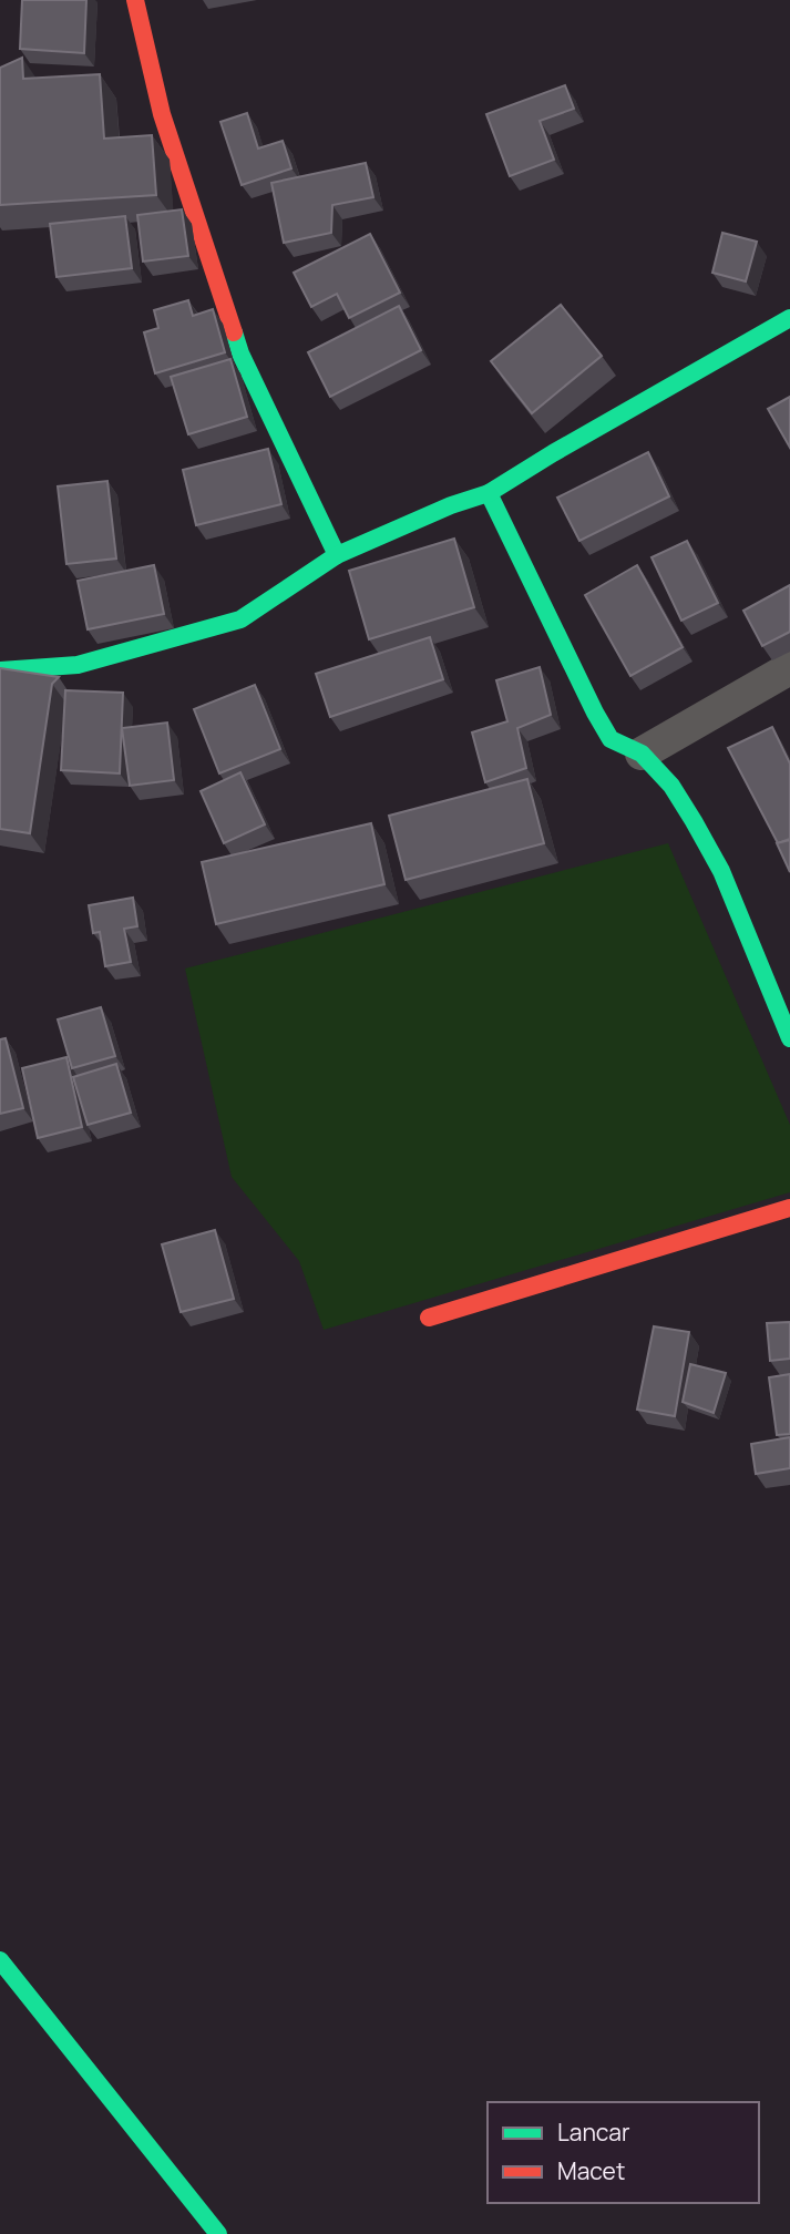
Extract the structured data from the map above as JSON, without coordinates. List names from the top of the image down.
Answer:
{
  "legend": ["Lancar", "Macet"]
}
